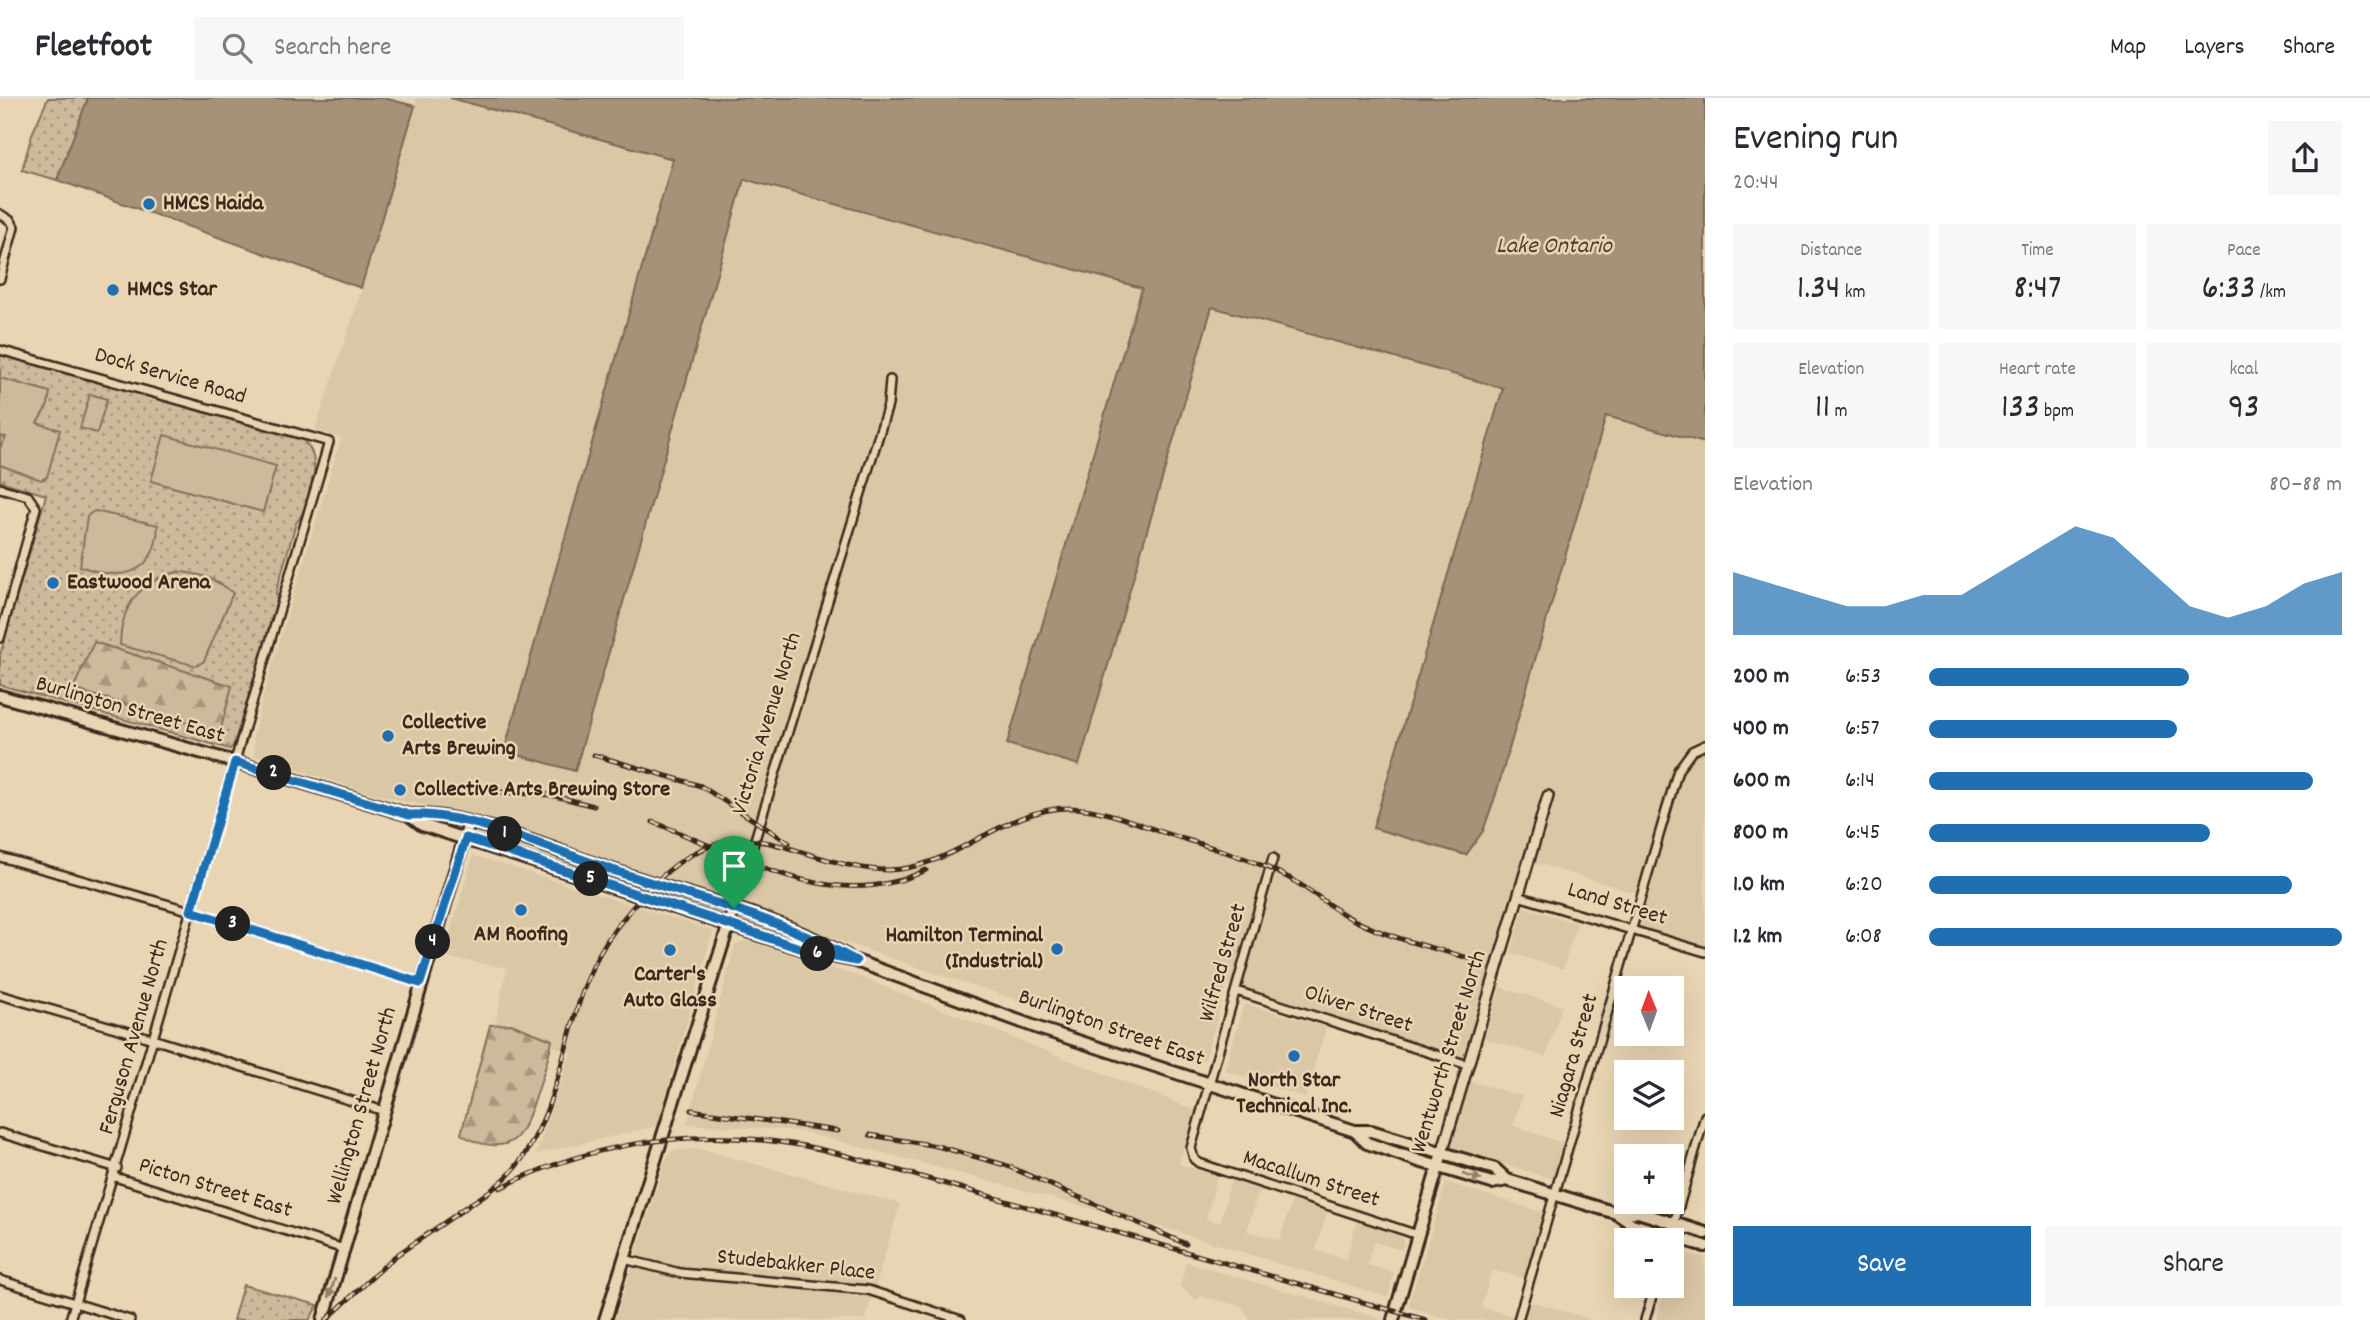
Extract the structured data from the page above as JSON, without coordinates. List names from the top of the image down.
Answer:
{
  "streets": {
    "main road": [
      "Burlington Street East",
      "Victoria Avenue North",
      "Wentworth Street North",
      "Wellington Street North"
    ],
    "street": [
      "Dock Service Road",
      "Land Street",
      "Wilfred Street",
      "Oliver Street",
      "Ferguson Avenue North",
      "Niagara Street",
      "Macallum Street",
      "Picton Street East",
      "Studebakker Place"
    ]
  },
  "crossings": [
    ["Dock Service Road", "Ferguson Avenue North"],
    ["Burlington Street East", "Victoria Avenue North"],
    ["Burlington Street East", "Wilfred Street"],
    ["Burlington Street East", "Ferguson Avenue North"],
    ["Burlington Street East", "Wentworth Street North"],
    ["Burlington Street East", "Niagara Street"],
    ["Burlington Street East", "Wellington Street North"],
    ["Victoria Avenue North", "Studebakker Place"],
    ["Land Street", "Wentworth Street North"],
    ["Land Street", "Niagara Street"],
    ["Wilfred Street", "Oliver Street"],
    ["Wilfred Street", "Macallum Street"],
    ["Oliver Street", "Wentworth Street North"],
    ["Ferguson Avenue North", "Picton Street East"],
    ["Wentworth Street North", "Macallum Street"],
    ["Wellington Street North", "Picton Street East"]
  ],
  "water": ["Lake Ontario"],
  "places": [
    "HMCS Haida",
    "HMCS Star",
    "Eastwood Arena",
    "Collective Arts Brewing",
    "Collective Arts Brewing Store",
    "AM Roofing",
    "Hamilton Terminal (Industrial)",
    "Carter's Auto Glass",
    "North Star Technical Inc."
  ],
  "north": "top",
  "page": {
    "header": "Fleetfoot",
    "search": "Search here",
    "nav": ["Map", "Layers", "Share"],
    "heading": ["Evening run", "20:44"],
    "stats": [
      ["Distance", "1.34 km"],
      ["Time", "8:47"],
      ["Pace", "6:33 /km"],
      ["Elevation", "11 m"],
      ["Heart rate", "133 bpm"],
      ["kcal", "93"]
    ],
    "chart": ["Elevation", "80–88 m"],
    "list": [
      {
        "name": "200 m",
        "note": "6:53"
      },
      {
        "name": "400 m",
        "note": "6:57"
      },
      {
        "name": "600 m",
        "note": "6:14"
      },
      {
        "name": "800 m",
        "note": "6:45"
      },
      {
        "name": "1.0 km",
        "note": "6:20"
      },
      {
        "name": "1.2 km",
        "note": "6:08"
      }
    ],
    "pins": [
      "2",
      "1",
      "5",
      "3",
      "4",
      "6"
    ],
    "map_buttons": ["+", "−"],
    "buttons": ["Save", "Share"]
  }
}
